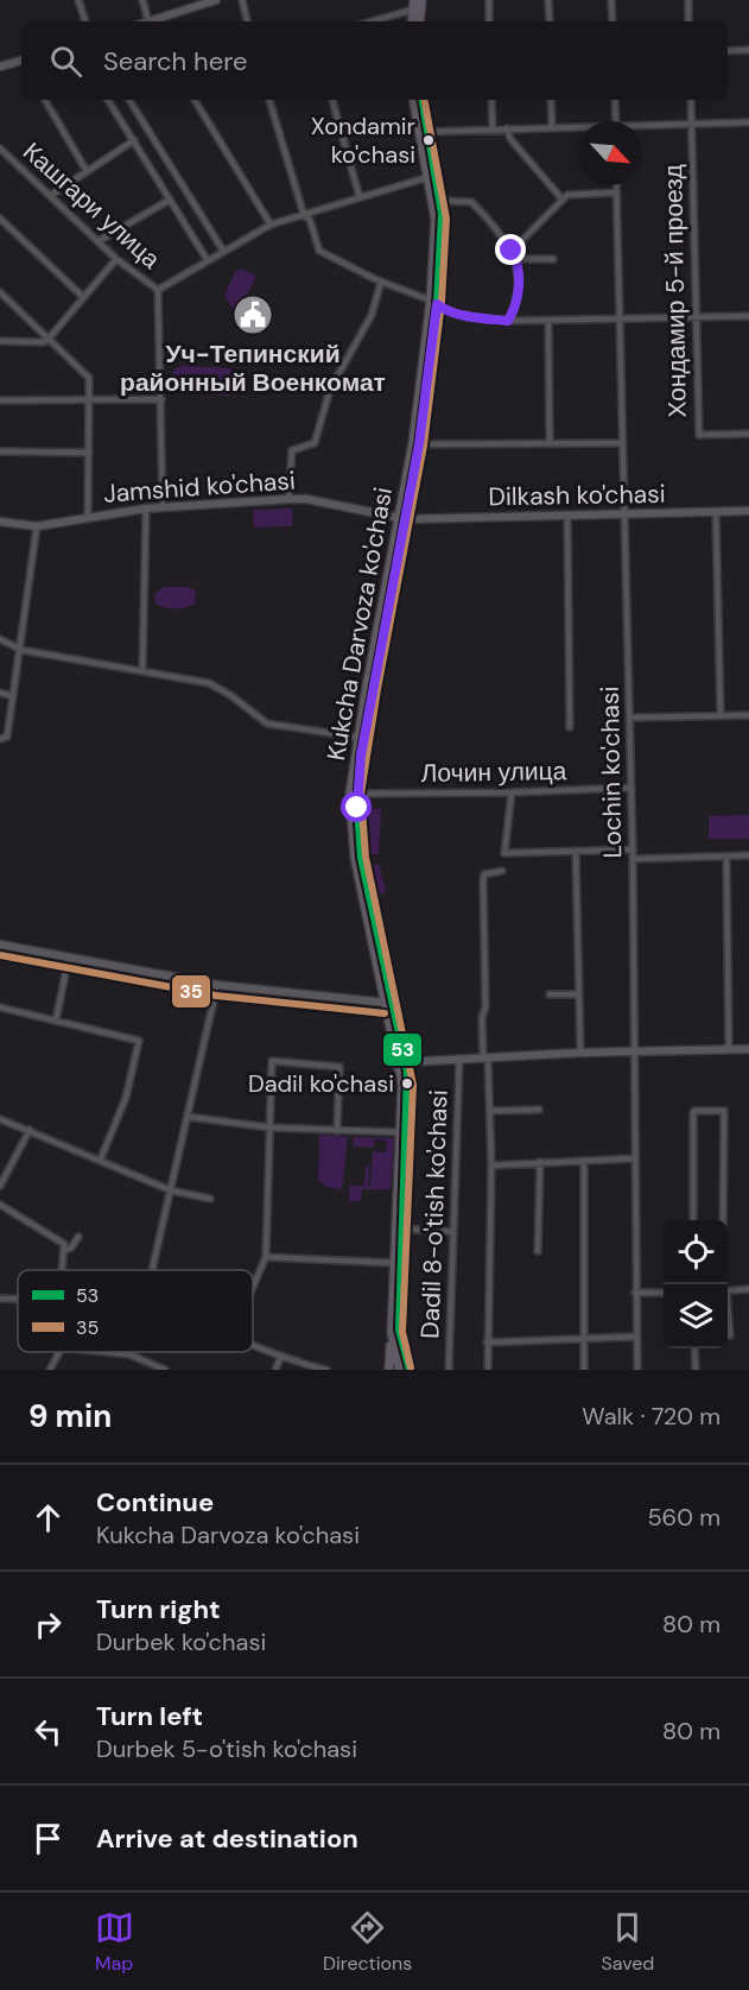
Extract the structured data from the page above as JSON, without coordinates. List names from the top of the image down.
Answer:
{
  "streets": {
    "main road": ["Kukcha Darvoza ko'chasi"],
    "street": [
      "Кашгари улица",
      "Хондамир 5-й проезд",
      "Jamshid ko'chasi",
      "Dilkash ko'chasi",
      "Лочин улица",
      "Lochin ko'chasi",
      "Dadil 8-o'tish ko'chasi"
    ]
  },
  "crossings": [
    ["Jamshid ko'chasi", "Dilkash ko'chasi"],
    ["Jamshid ko'chasi", "Kukcha Darvoza ko'chasi"],
    ["Dilkash ko'chasi", "Kukcha Darvoza ko'chasi"],
    ["Dilkash ko'chasi", "Lochin ko'chasi"],
    ["Kukcha Darvoza ko'chasi", "Лочин улица"],
    ["Лочин улица", "Lochin ko'chasi"]
  ],
  "places": {
    "other": ["Xondamir ko'chasi", "Dadil ko'chasi"],
    "public building": ["Уч-Тепинский районный Военкомат"]
  },
  "lines": ["transit line 53", "transit line 35"],
  "legend": ["53", "35"],
  "north": "bottom right",
  "page": {
    "search": "Search here",
    "heading": ["9 min", "Walk · 720 m"],
    "list": [
      ["Continue", "Kukcha Darvoza ko'chasi", "560 m"],
      ["Turn right", "Durbek ko'chasi", "80 m"],
      ["Turn left", "Durbek 5-o'tish ko'chasi", "80 m"],
      "Arrive at destination"
    ],
    "nav": ["Map", "Directions", "Saved"]
  }
}
